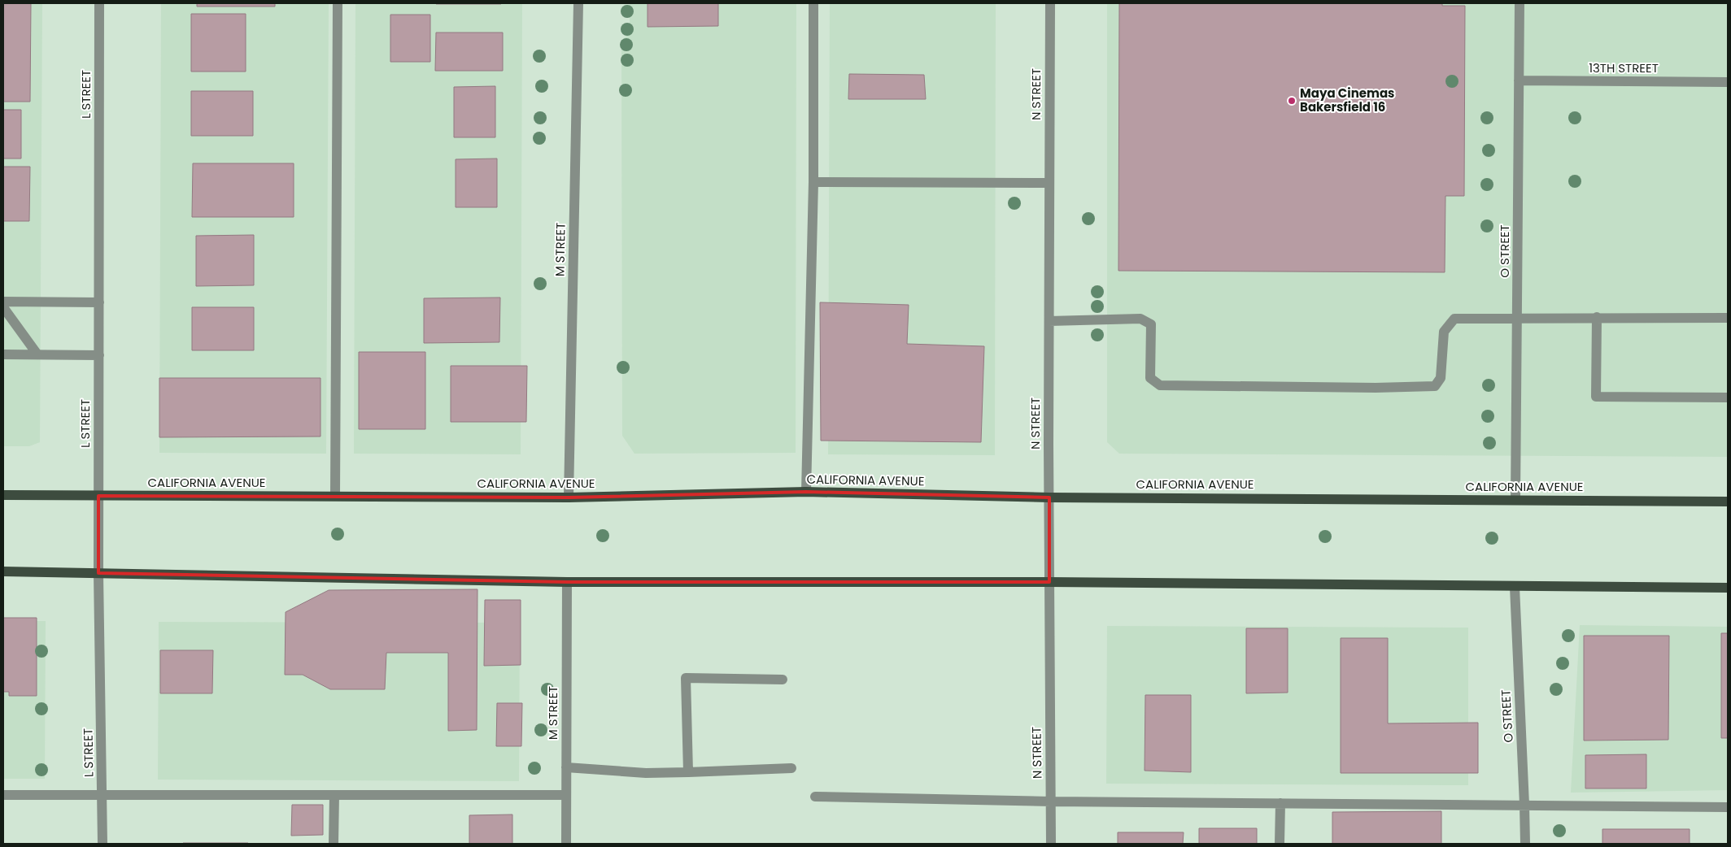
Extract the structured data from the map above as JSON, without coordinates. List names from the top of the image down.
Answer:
{
  "streets": {
    "main road": ["CALIFORNIA AVENUE"],
    "street": [
      "13TH STREET",
      "L STREET",
      "N STREET",
      "M STREET",
      "O STREET"
    ]
  },
  "crossings": [
    ["13TH STREET", "O STREET"],
    ["L STREET", "CALIFORNIA AVENUE"],
    ["N STREET", "CALIFORNIA AVENUE"],
    ["M STREET", "CALIFORNIA AVENUE"],
    ["O STREET", "CALIFORNIA AVENUE"]
  ],
  "places": ["Maya Cinemas Bakersfield 16"]
}
